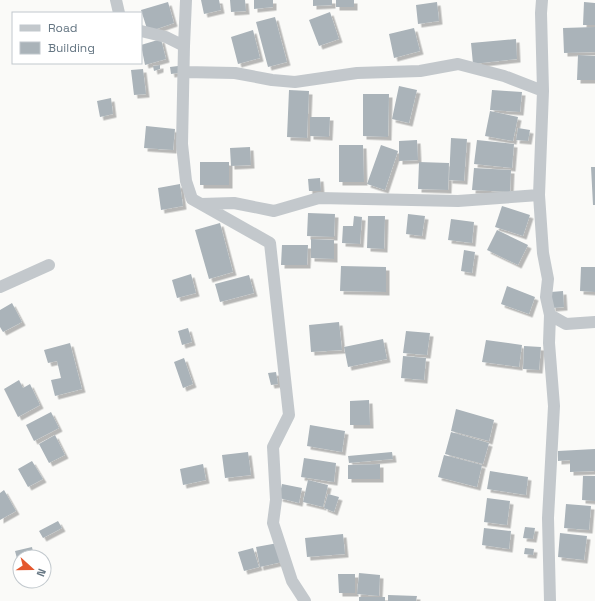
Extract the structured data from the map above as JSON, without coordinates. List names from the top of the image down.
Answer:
{
  "legend": ["Road", "Building"],
  "north": "right"
}
